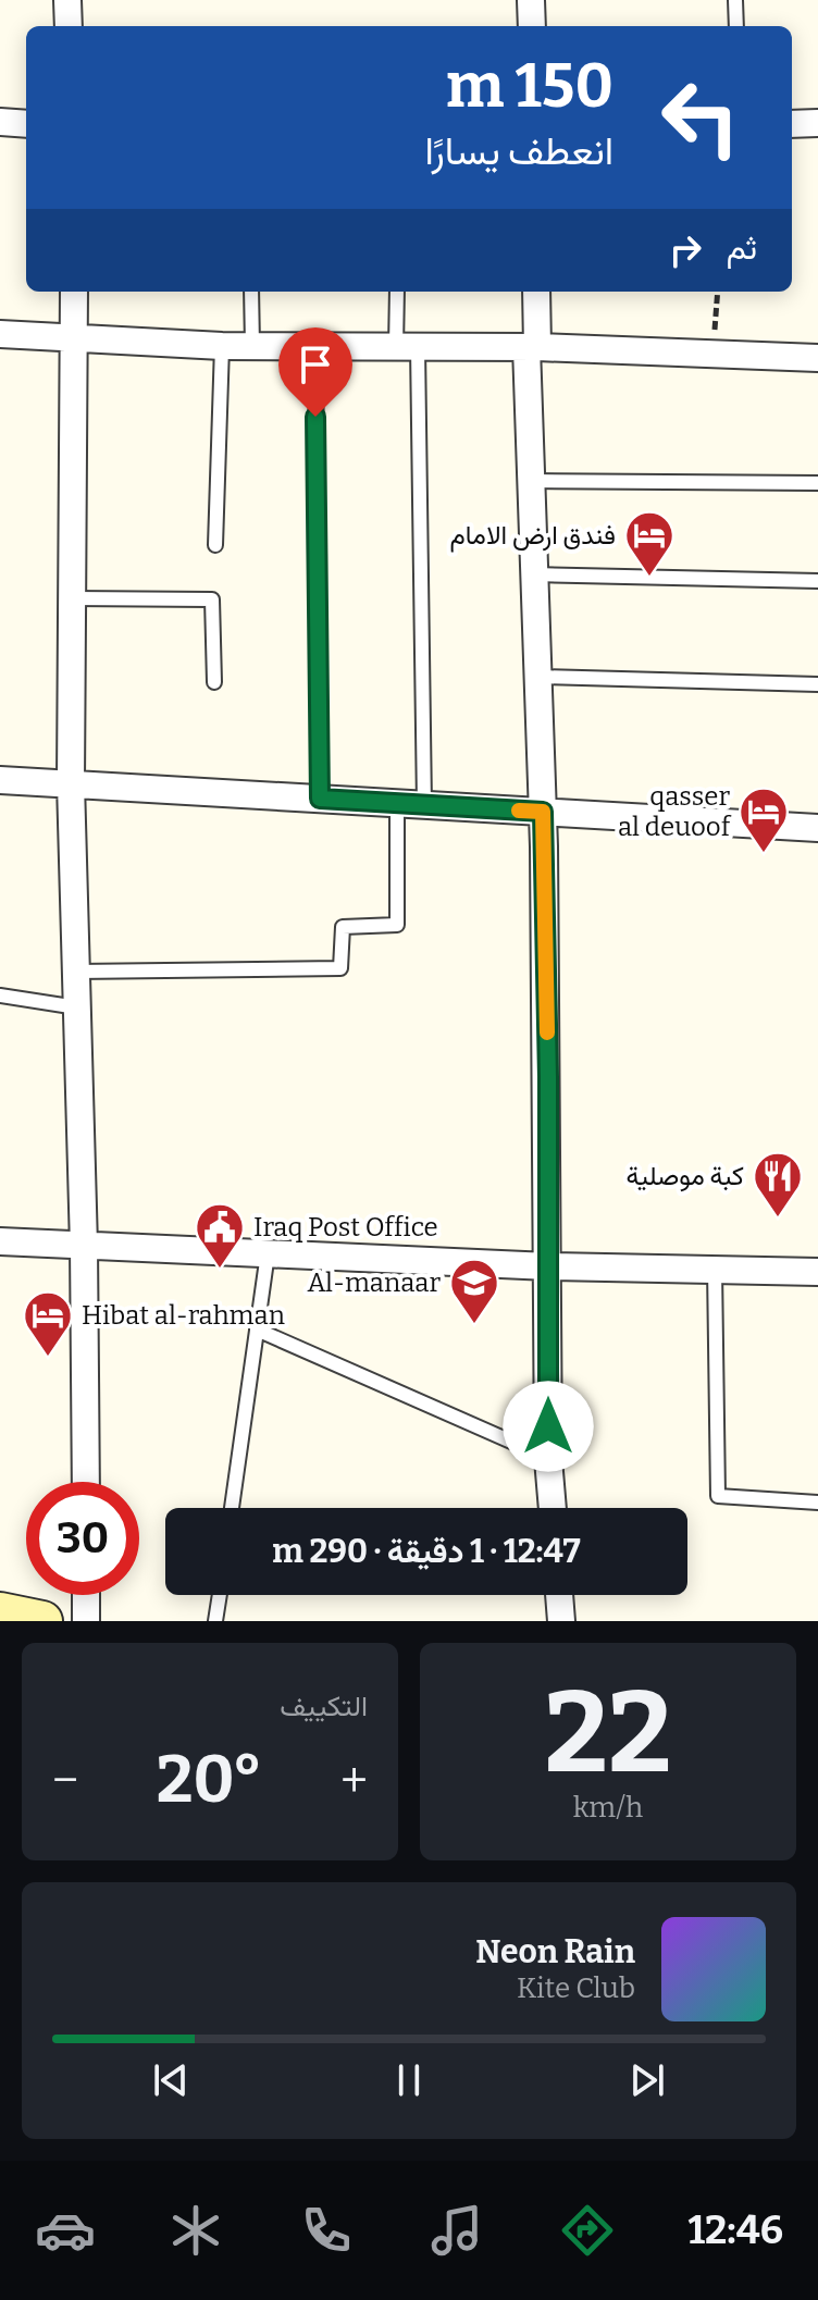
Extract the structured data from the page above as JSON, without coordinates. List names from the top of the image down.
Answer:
{
  "places": {
    "hotel": ["فندق ارض الامام", "qasser al deuoof", "Hibat al-rahman"],
    "restaurant": ["كبة موصلية"],
    "public building": ["Iraq Post Office"],
    "school or university": ["Al-manaar"]
  },
  "page": {
    "turn": ["150 m", "انعطف يسارًا"],
    "then": "ثم",
    "limit": "30",
    "trip": "12:47 · 1 دقيقة · 290 m",
    "tile": [
      ["22", "km/h"],
      "التكييف"
    ],
    "heat": ["−", "20°", "+"],
    "song": ["Neon Rain", "Kite Club"],
    "tabs": "12:46"
  }
}
